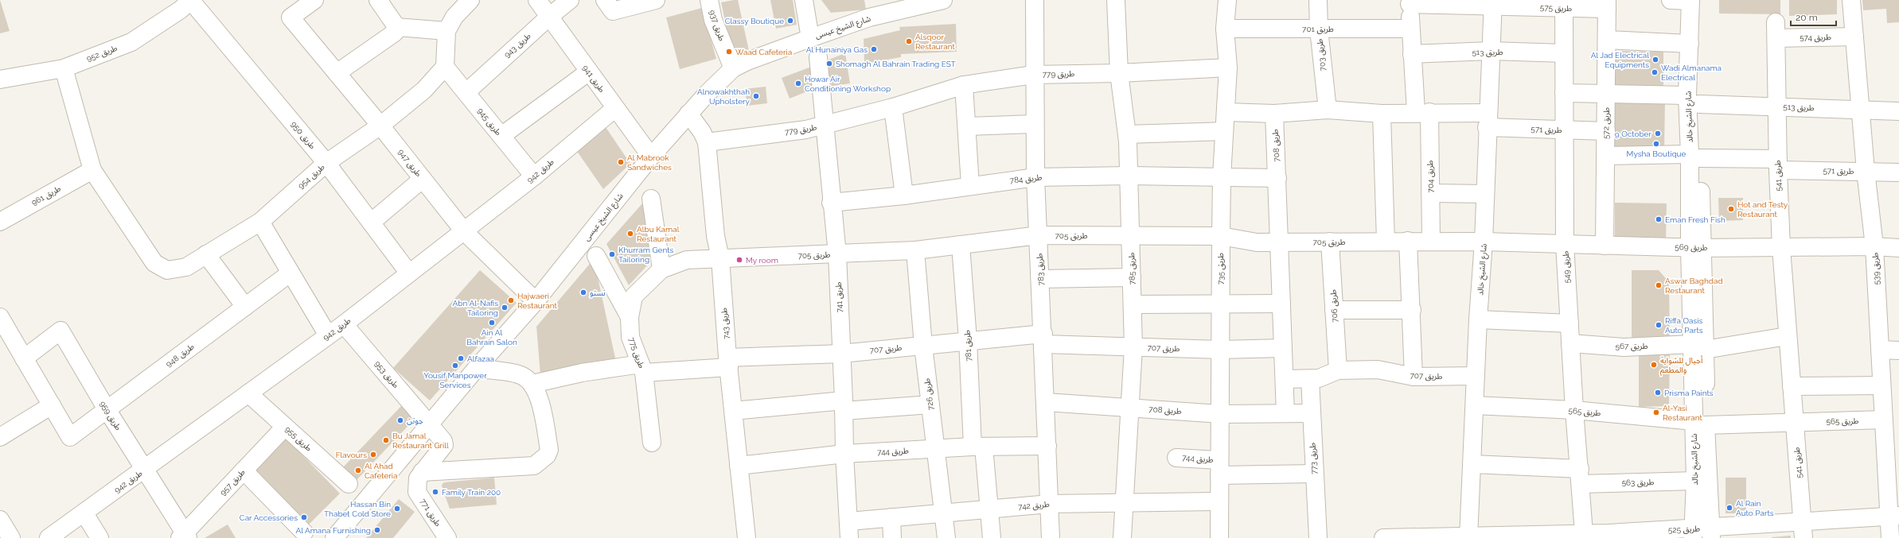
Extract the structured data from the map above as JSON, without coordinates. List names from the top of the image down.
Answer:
{
  "streets": {
    "street": [
      "طريق 575",
      "طريق 937",
      "شارع الشيخ عيسى",
      "طريق 701",
      "طريق 574",
      "طريق 943",
      "طريق 513",
      "طريق 952",
      "طريق 703",
      "طريق 779",
      "طريق 941",
      "شارع الشيخ خالد",
      "طريق 945",
      "طريق 572",
      "طريق 571",
      "طريق 950",
      "طريق 708",
      "طريق 947",
      "طريق 942",
      "طريق 541",
      "طريق 954",
      "طريق 704",
      "طريق 784",
      "طريق 961",
      "طريق 705",
      "طريق 569",
      "طريق 549",
      "طريق 785",
      "طريق 735",
      "طريق 539",
      "طريق 783",
      "طريق 741",
      "طريق 706",
      "طريق 743",
      "طريق 781",
      "طريق 567",
      "طريق 707",
      "طريق 775",
      "طريق 948",
      "طريق 953",
      "طريق 726",
      "طريق 565",
      "طريق 959",
      "طريق 955",
      "طريق 744",
      "طريق 773",
      "طريق 957",
      "طريق 563",
      "طريق 742",
      "طريق 771",
      "طريق 525"
    ]
  },
  "crossings": [
    ["طريق 575", "شارع الشيخ خالد"],
    ["طريق 575", "طريق 572"],
    ["طريق 575", "طريق 549"],
    ["طريق 937", "شارع الشيخ عيسى"],
    ["شارع الشيخ عيسى", "طريق 941"],
    ["شارع الشيخ عيسى", "طريق 947"],
    ["شارع الشيخ عيسى", "طريق 743"],
    ["شارع الشيخ عيسى", "طريق 953"],
    ["شارع الشيخ عيسى", "طريق 771"],
    ["طريق 701", "طريق 703"],
    ["طريق 701", "طريق 735"],
    ["طريق 574", "طريق 541"],
    ["طريق 574", "طريق 539"],
    ["طريق 943", "طريق 941"],
    ["طريق 943", "طريق 945"],
    ["طريق 513", "شارع الشيخ خالد"],
    ["طريق 513", "طريق 572"],
    ["طريق 513", "طريق 541"],
    ["طريق 513", "طريق 549"],
    ["طريق 513", "طريق 539"],
    ["طريق 952", "طريق 950"],
    ["طريق 703", "طريق 571"],
    ["طريق 779", "طريق 785"],
    ["طريق 779", "طريق 735"],
    ["طريق 779", "طريق 783"],
    ["طريق 779", "طريق 741"],
    ["طريق 779", "طريق 743"],
    ["طريق 941", "طريق 942"],
    ["شارع الشيخ خالد", "طريق 571"],
    ["شارع الشيخ خالد", "طريق 705"],
    ["شارع الشيخ خالد", "طريق 569"],
    ["شارع الشيخ خالد", "طريق 567"],
    ["شارع الشيخ خالد", "طريق 707"],
    ["شارع الشيخ خالد", "طريق 565"],
    ["شارع الشيخ خالد", "طريق 563"],
    ["شارع الشيخ خالد", "طريق 525"],
    ["طريق 945", "طريق 942"],
    ["طريق 945", "طريق 954"],
    ["طريق 572", "طريق 571"],
    ["طريق 572", "طريق 569"],
    ["طريق 571", "طريق 708"],
    ["طريق 571", "طريق 541"],
    ["طريق 571", "طريق 704"],
    ["طريق 571", "طريق 549"],
    ["طريق 571", "طريق 735"],
    ["طريق 571", "طريق 539"],
    ["طريق 950", "طريق 942"],
    ["طريق 950", "طريق 954"],
    ["طريق 708", "طريق 705"],
    ["طريق 708", "طريق 785"],
    ["طريق 708", "طريق 735"],
    ["طريق 708", "طريق 783"],
    ["طريق 708", "طريق 707"],
    ["طريق 708", "طريق 773"],
    ["طريق 947", "طريق 942"],
    ["طريق 947", "طريق 954"],
    ["طريق 942", "طريق 953"],
    ["طريق 942", "طريق 959"],
    ["طريق 942", "طريق 955"],
    ["طريق 541", "طريق 569"],
    ["طريق 541", "طريق 567"],
    ["طريق 541", "طريق 565"],
    ["طريق 541", "طريق 525"],
    ["طريق 954", "طريق 961"],
    ["طريق 704", "طريق 705"],
    ["طريق 784", "طريق 785"],
    ["طريق 784", "طريق 735"],
    ["طريق 784", "طريق 783"],
    ["طريق 784", "طريق 741"],
    ["طريق 705", "طريق 569"],
    ["طريق 705", "طريق 785"],
    ["طريق 705", "طريق 735"],
    ["طريق 705", "طريق 783"],
    ["طريق 705", "طريق 741"],
    ["طريق 705", "طريق 706"],
    ["طريق 705", "طريق 743"],
    ["طريق 705", "طريق 781"],
    ["طريق 705", "طريق 775"],
    ["طريق 705", "طريق 726"],
    ["طريق 569", "طريق 549"],
    ["طريق 569", "طريق 539"],
    ["طريق 549", "طريق 567"],
    ["طريق 549", "طريق 565"],
    ["طريق 549", "طريق 563"],
    ["طريق 549", "طريق 525"],
    ["طريق 785", "طريق 707"],
    ["طريق 785", "طريق 742"],
    ["طريق 735", "طريق 707"],
    ["طريق 735", "طريق 744"],
    ["طريق 735", "طريق 742"],
    ["طريق 539", "طريق 565"],
    ["طريق 539", "طريق 525"],
    ["طريق 783", "طريق 707"],
    ["طريق 783", "طريق 744"],
    ["طريق 783", "طريق 742"],
    ["طريق 741", "طريق 707"],
    ["طريق 741", "طريق 744"],
    ["طريق 741", "طريق 742"],
    ["طريق 706", "طريق 707"],
    ["طريق 743", "طريق 707"],
    ["طريق 743", "طريق 744"],
    ["طريق 781", "طريق 707"],
    ["طريق 781", "طريق 744"],
    ["طريق 781", "طريق 742"],
    ["طريق 707", "طريق 775"],
    ["طريق 707", "طريق 726"],
    ["طريق 707", "طريق 773"],
    ["طريق 948", "طريق 959"],
    ["طريق 953", "طريق 771"],
    ["طريق 726", "طريق 744"],
    ["طريق 726", "طريق 742"],
    ["طريق 959", "طريق 957"],
    ["طريق 955", "طريق 957"],
    ["طريق 744", "طريق 773"]
  ],
  "places": [
    "Classy Boutique",
    "Alsqoor Restaurant",
    "Al Hunainiya Gas",
    "Waad Cafeteria",
    "Al Jad Electrical Equipments",
    "Shomagh Al Bahrain Trading EST",
    "Wadi Almanama Electrical",
    "Howar Air Conditioning Workshop",
    "Alnowakhthah Upholstery",
    "9 October",
    "Mysha Boutique",
    "Al Mabrook Sandwiches",
    "Hot and Testy Restaurant",
    "Eman Fresh Fish",
    "Albu Kamal Restaurant",
    "Khurram Gents Tailoring",
    "My room",
    "Aswar Baghdad Restaurant",
    "نستو",
    "Hajwaeri Restaurant",
    "Abn Al-Nafis Tailoring",
    "Ain Al Bahrain Salon",
    "Riffa Oasis Auto Parts",
    "Alfazaa",
    "أجيال للشواية والمطعم",
    "Yousif Manpower Services",
    "Prisma Paints",
    "Al-Yasi Restaurant",
    "جوتن",
    "Bu Jamal Restaurant Grill",
    "Flavours",
    "Al Ahad Cafeteria",
    "Family Train 200",
    "Al Rain Auto Parts",
    "Hassan Bin Thabet Cold Store",
    "Car Accessories",
    "Al Amana Furnishing"
  ],
  "scale_bar": "20 m"
}
